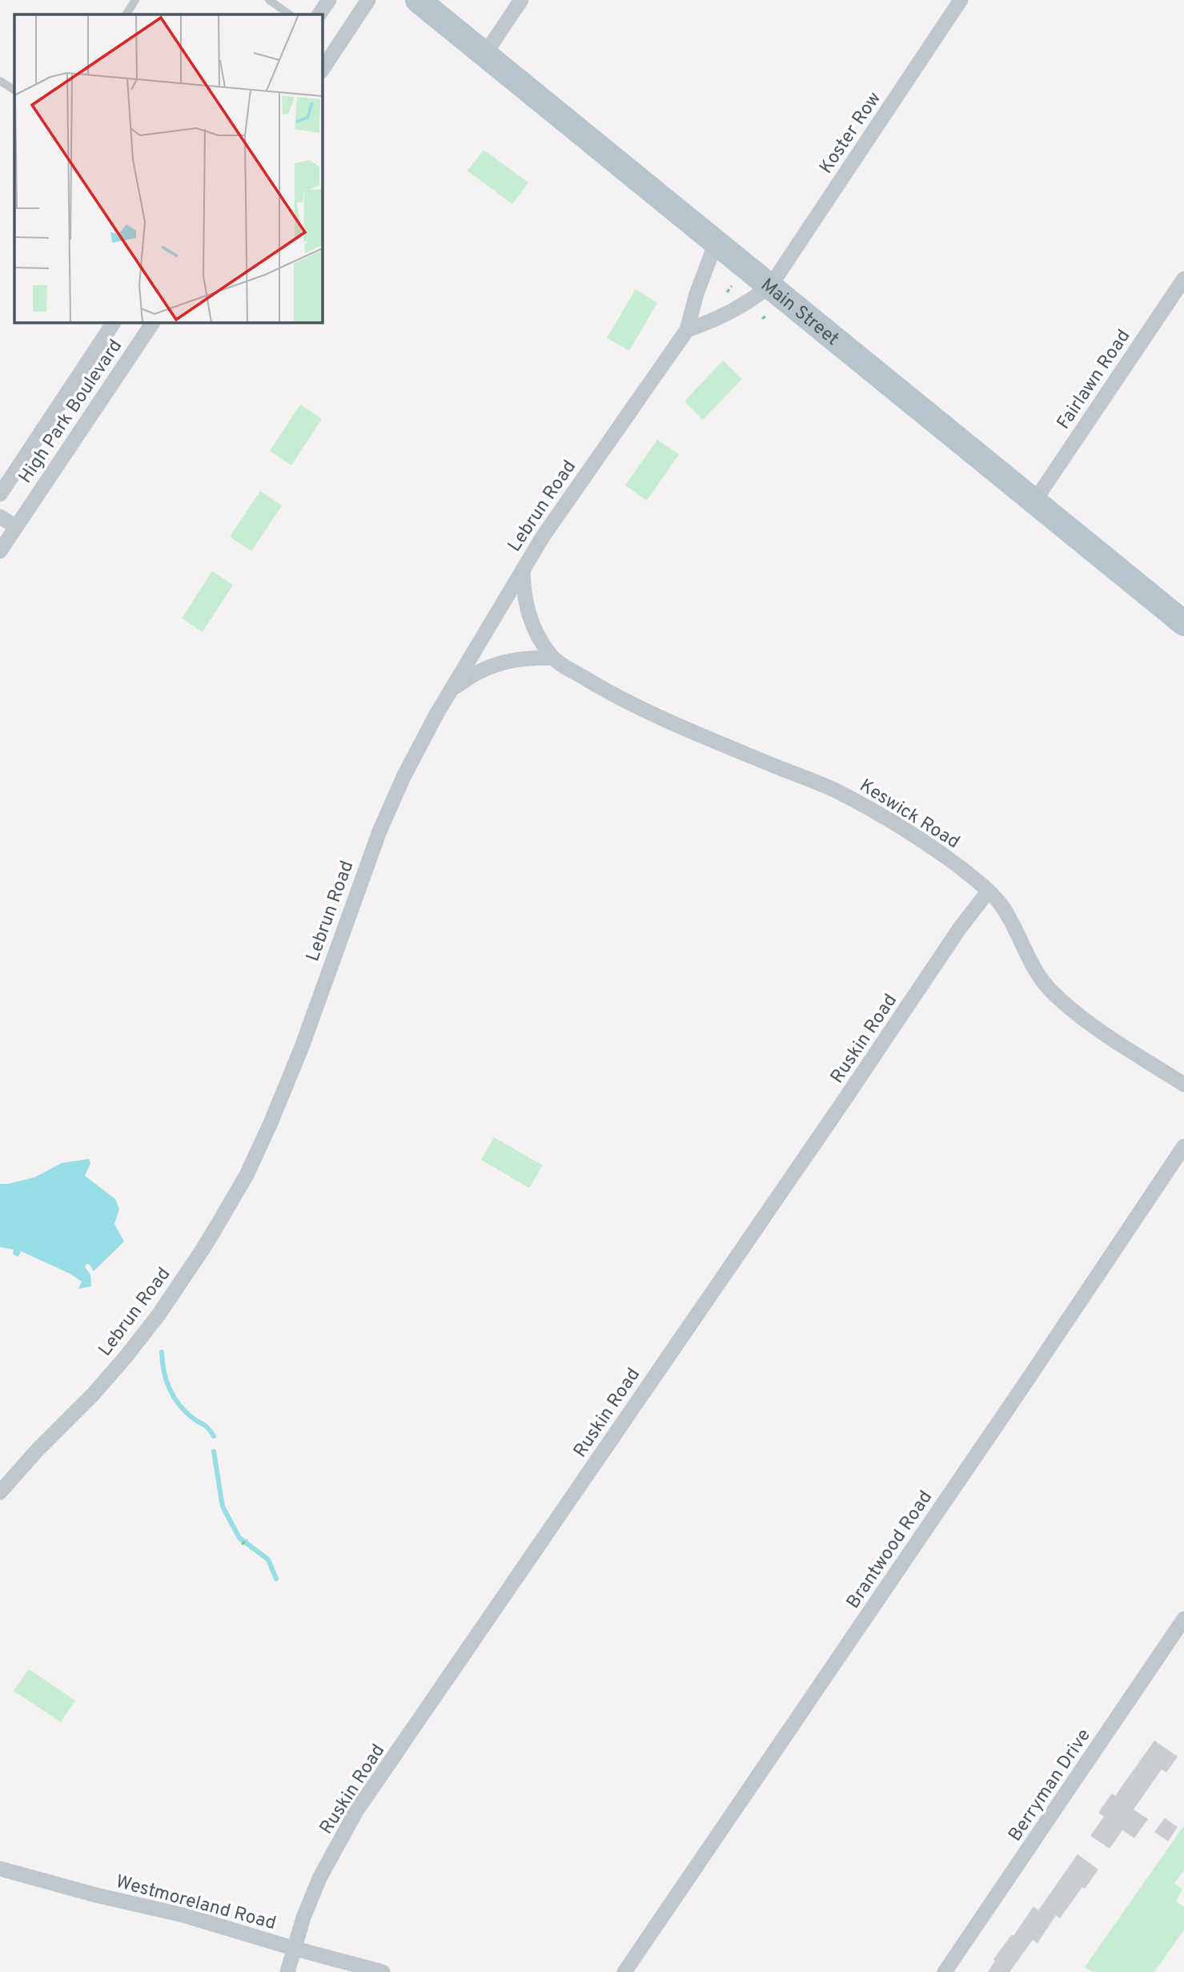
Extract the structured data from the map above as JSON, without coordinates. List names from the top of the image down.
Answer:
{
  "streets": {
    "main road": ["Main Street"],
    "street": [
      "Koster Row",
      "Fairlawn Road",
      "High Park Boulevard",
      "Lebrun Road",
      "Keswick Road",
      "Ruskin Road",
      "Brantwood Road",
      "Berryman Drive",
      "Westmoreland Road"
    ]
  },
  "crossings": [
    ["Koster Row", "Main Street"],
    ["Main Street", "Fairlawn Road"],
    ["Main Street", "Lebrun Road"],
    ["Lebrun Road", "Keswick Road"],
    ["Keswick Road", "Ruskin Road"],
    ["Ruskin Road", "Westmoreland Road"]
  ]
}
